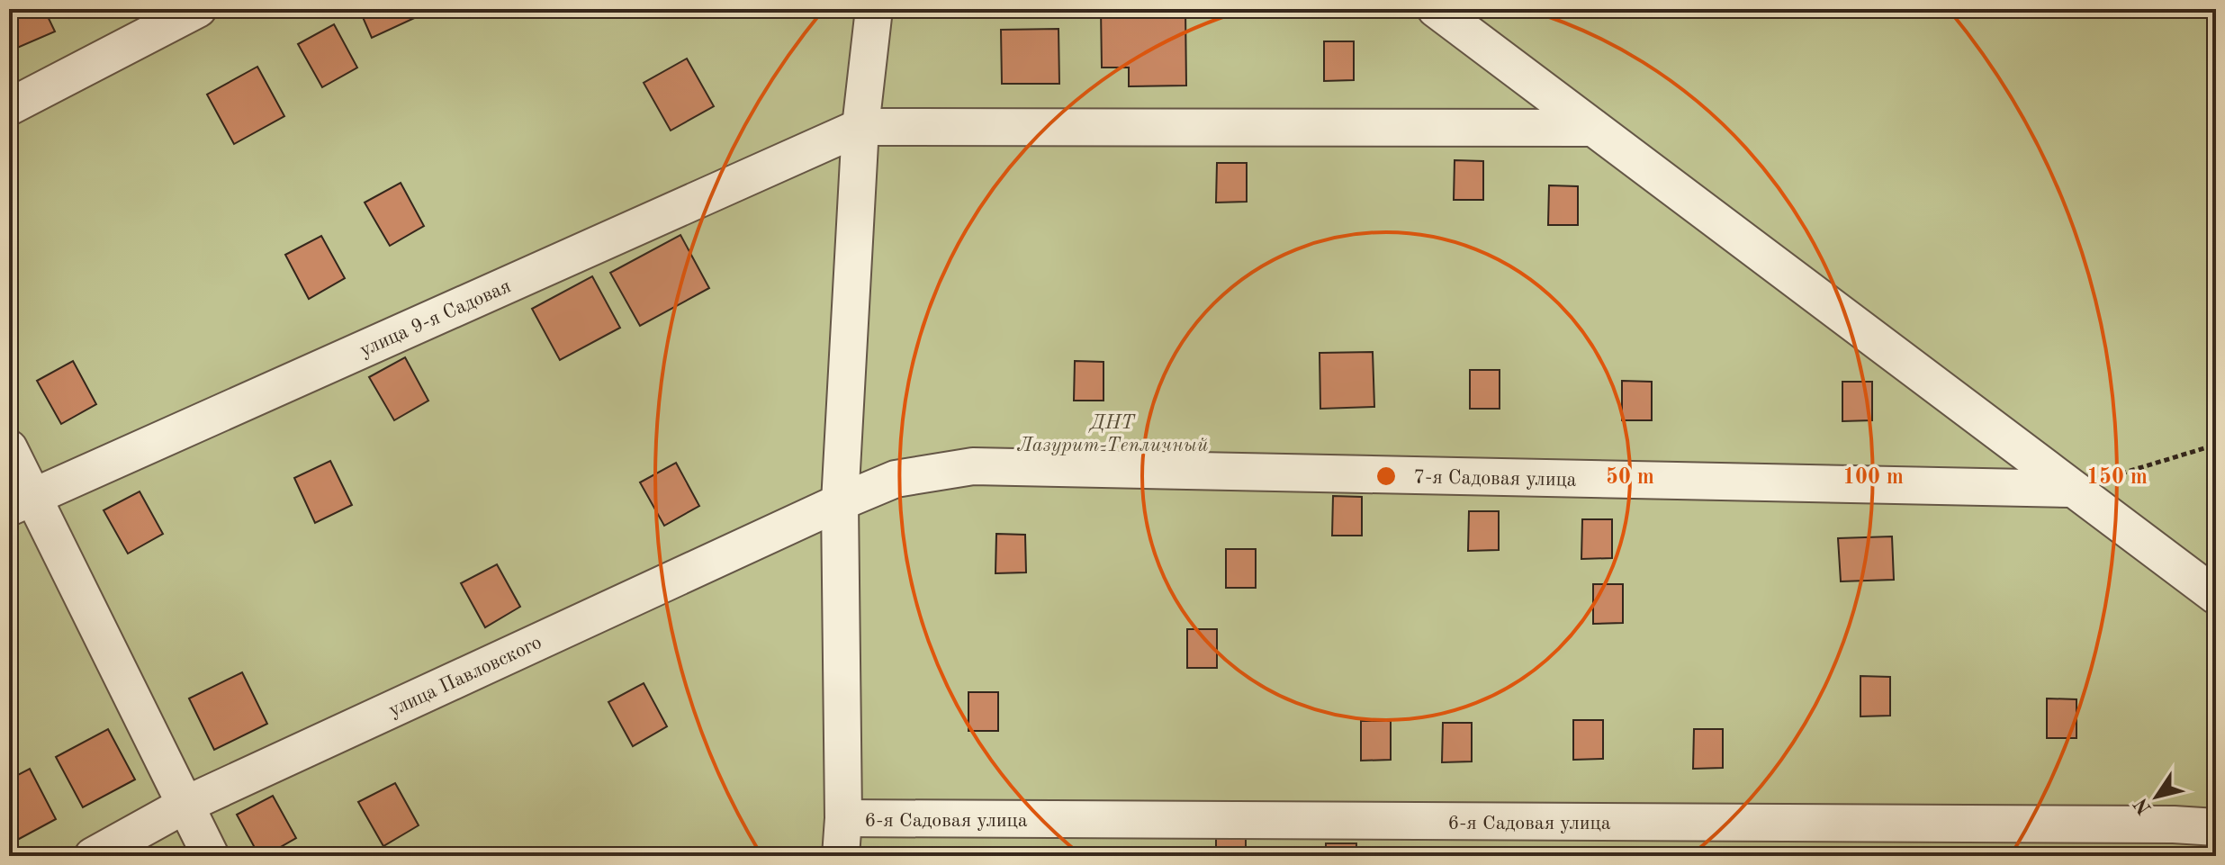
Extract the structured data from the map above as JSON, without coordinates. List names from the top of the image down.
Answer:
{
  "streets": {
    "street": [
      "улица 9-я Садовая",
      "7-я Садовая улица",
      "улица Павловского",
      "6-я Садовая улица"
    ]
  },
  "crossings": [
    ["7-я Садовая улица", "улица Павловского"]
  ],
  "parks": ["ДНТ Лазурит-Тепличный"],
  "north": "bottom left",
  "rings": ["50 m", "100 m", "150 m"]
}
